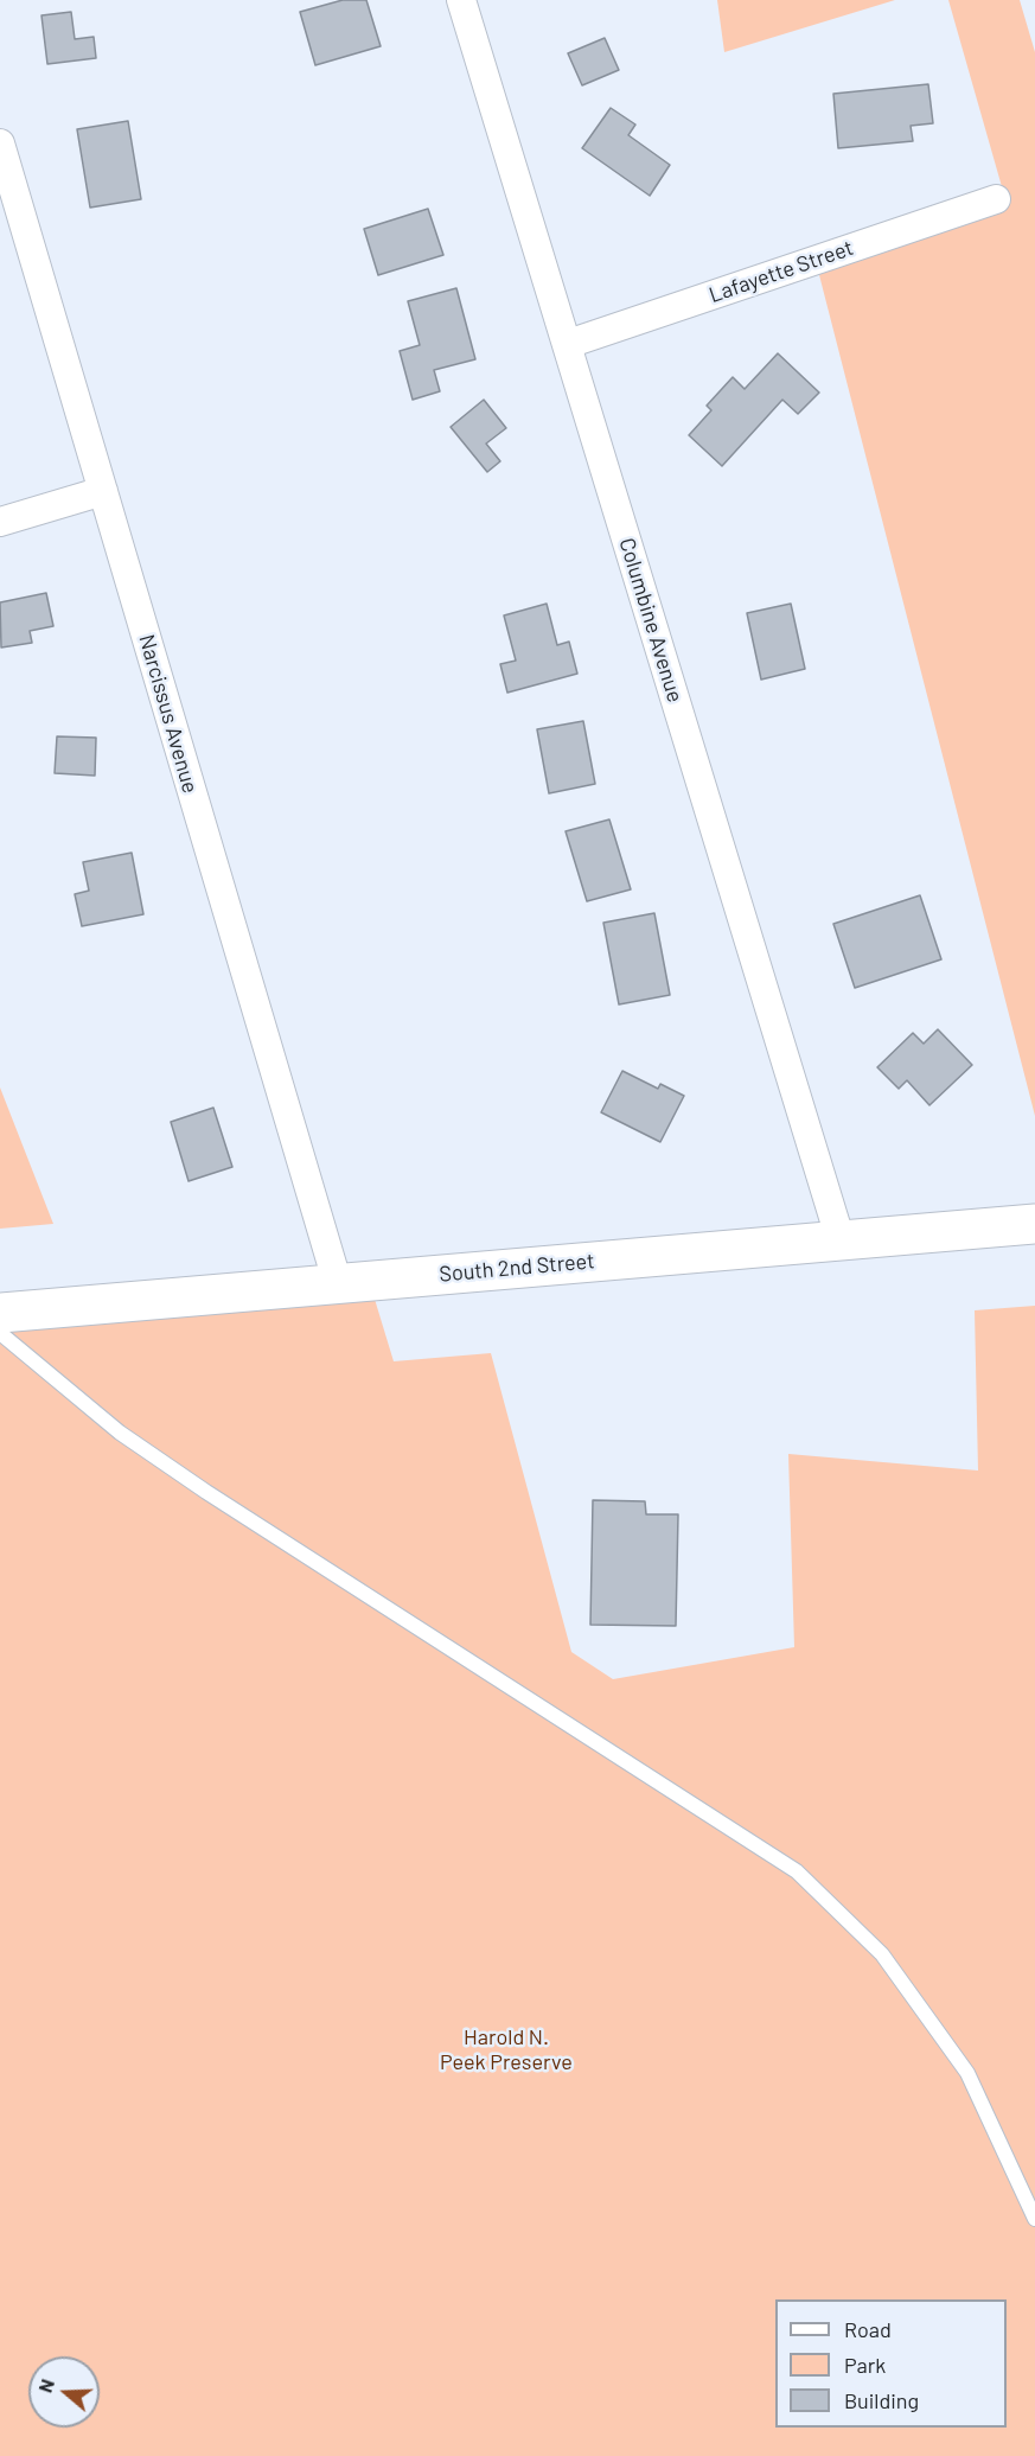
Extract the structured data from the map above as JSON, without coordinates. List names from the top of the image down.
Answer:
{
  "streets": {
    "main road": ["South 2nd Street"],
    "street": ["Lafayette Street", "Columbine Avenue", "Narcissus Avenue"]
  },
  "crossings": [
    ["Lafayette Street", "Columbine Avenue"],
    ["Columbine Avenue", "South 2nd Street"],
    ["Narcissus Avenue", "South 2nd Street"]
  ],
  "parks": ["Harold N. Peek Preserve"],
  "legend": ["Road", "Park", "Building"],
  "north": "left"
}
